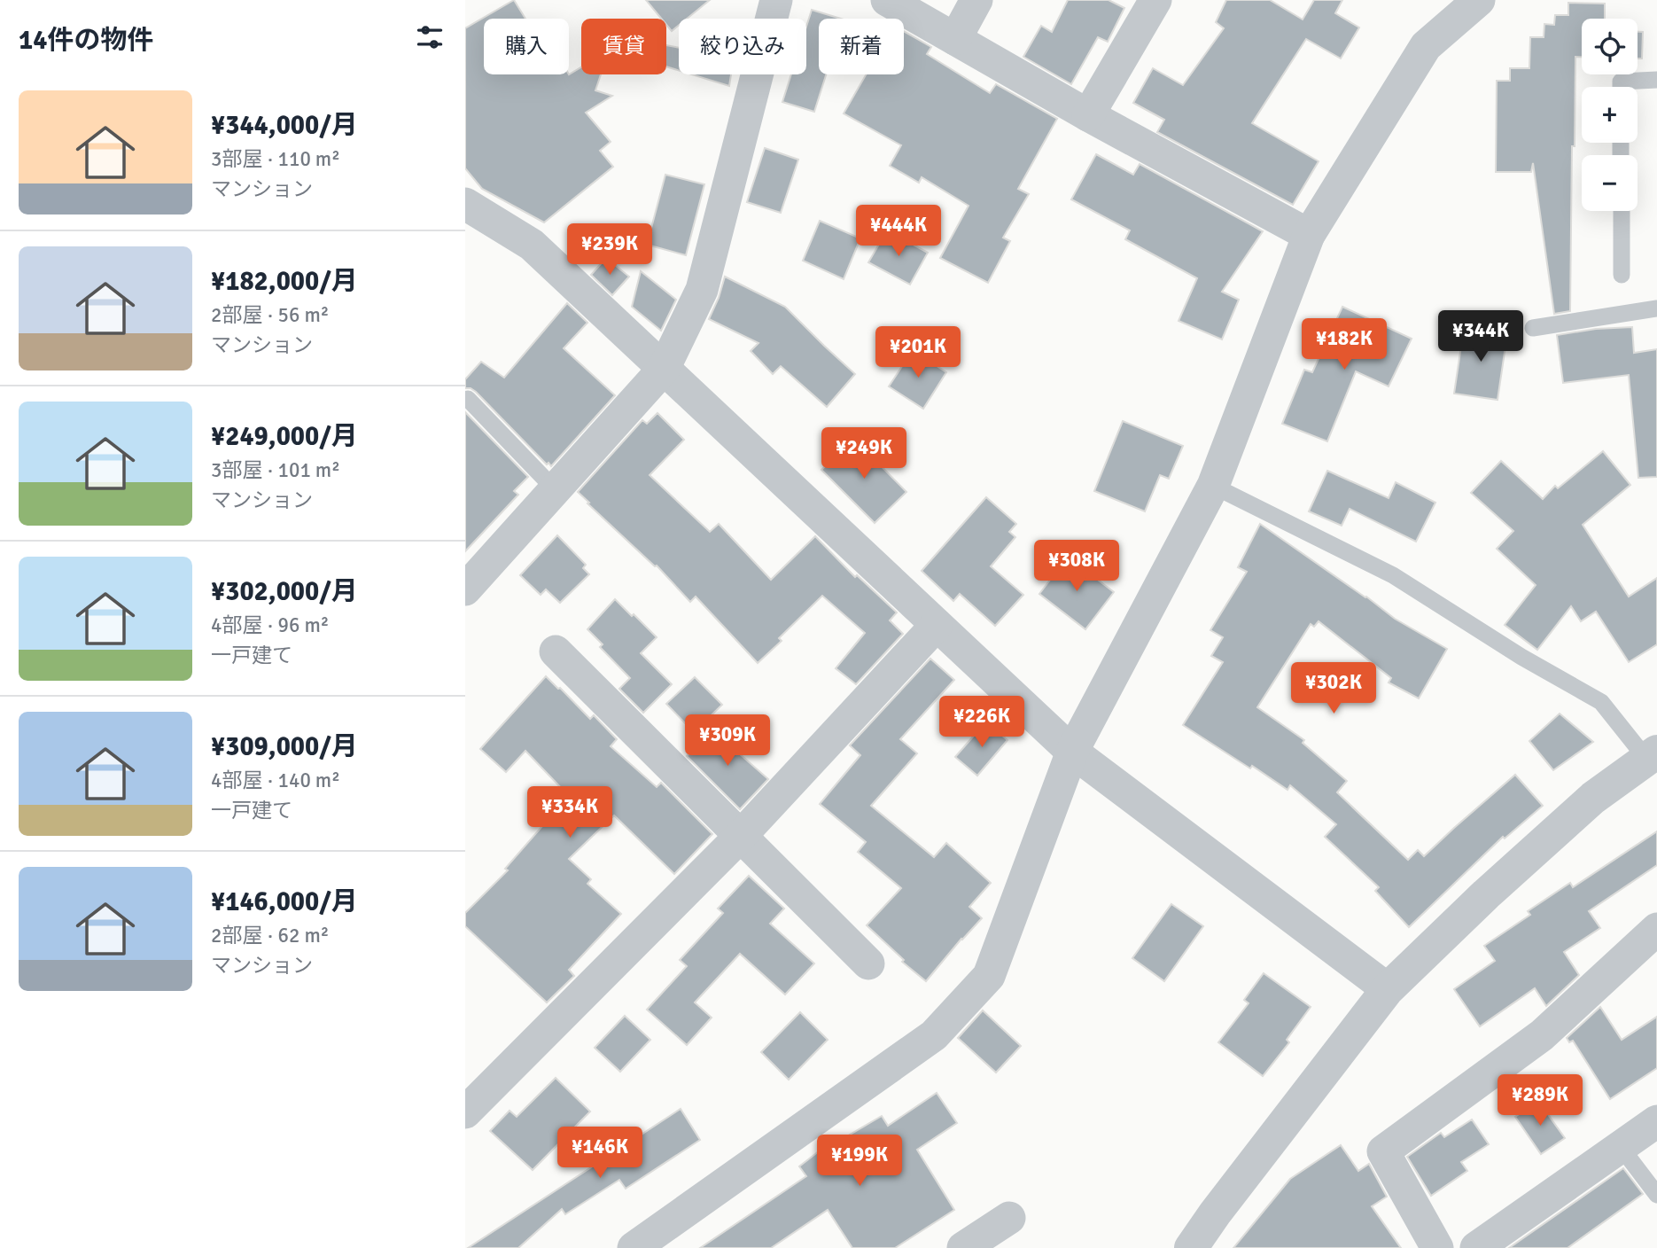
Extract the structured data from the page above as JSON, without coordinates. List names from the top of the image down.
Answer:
{
  "page": {
    "heading": "14件の物件",
    "map_buttons": ["+", "−"],
    "chip": [
      "購入",
      "賃貸",
      "絞り込み",
      "新着"
    ],
    "list": [
      {
        "name": "¥344,000/月",
        "note": "3部屋 · 110 m² · マンション"
      },
      {
        "name": "¥182,000/月",
        "note": "2部屋 · 56 m² · マンション"
      },
      {
        "name": "¥249,000/月",
        "note": "3部屋 · 101 m² · マンション"
      },
      {
        "name": "¥302,000/月",
        "note": "4部屋 · 96 m² · 一戸建て"
      },
      {
        "name": "¥309,000/月",
        "note": "4部屋 · 140 m² · 一戸建て"
      },
      {
        "name": "¥146,000/月",
        "note": "2部屋 · 62 m² · マンション"
      }
    ],
    "price": [
      "¥444K",
      "¥239K",
      "¥344K",
      "¥182K",
      "¥201K",
      "¥249K",
      "¥308K",
      "¥302K",
      "¥226K",
      "¥309K",
      "¥334K",
      "¥289K",
      "¥146K",
      "¥199K"
    ]
  }
}
